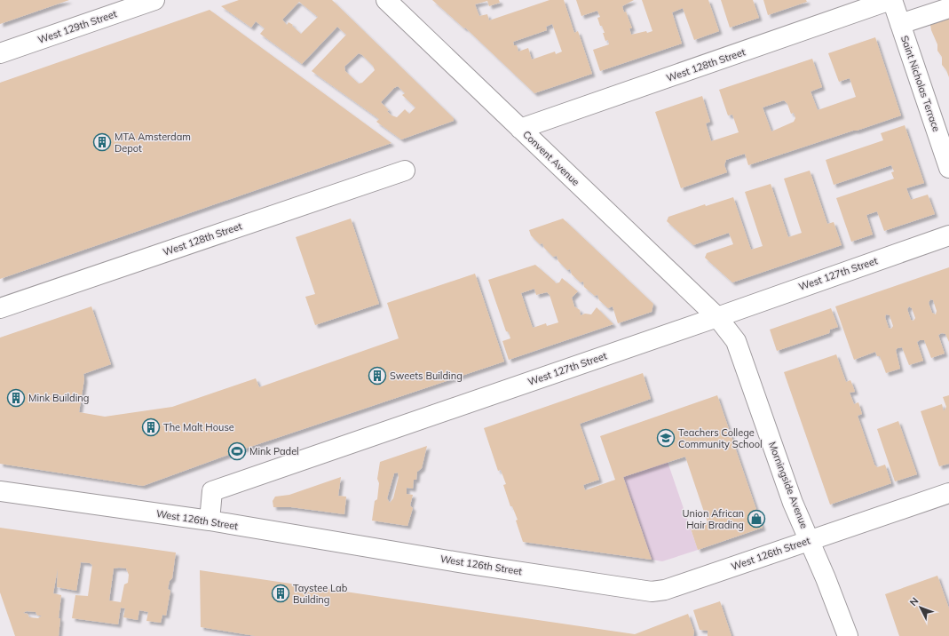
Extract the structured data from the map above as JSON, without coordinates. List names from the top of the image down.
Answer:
{
  "streets": {
    "street": [
      "West 129th Street",
      "West 128th Street",
      "Saint Nicholas Terrace",
      "Convent Avenue",
      "West 127th Street",
      "Morningside Avenue",
      "West 126th Street"
    ]
  },
  "crossings": [
    ["West 128th Street", "Saint Nicholas Terrace"],
    ["West 128th Street", "Convent Avenue"],
    ["Convent Avenue", "West 127th Street"],
    ["Convent Avenue", "Morningside Avenue"],
    ["West 127th Street", "Morningside Avenue"],
    ["West 127th Street", "West 126th Street"],
    ["Morningside Avenue", "West 126th Street"]
  ],
  "places": {
    "building": [
      "MTA Amsterdam Depot",
      "Sweets Building",
      "Mink Building",
      "The Malt House",
      "Taystee Lab Building"
    ],
    "school or university": ["Teachers College Community School"],
    "sports": ["Mink Padel"],
    "shop": ["Union African Hair Brading"]
  },
  "north": "top left"
}
